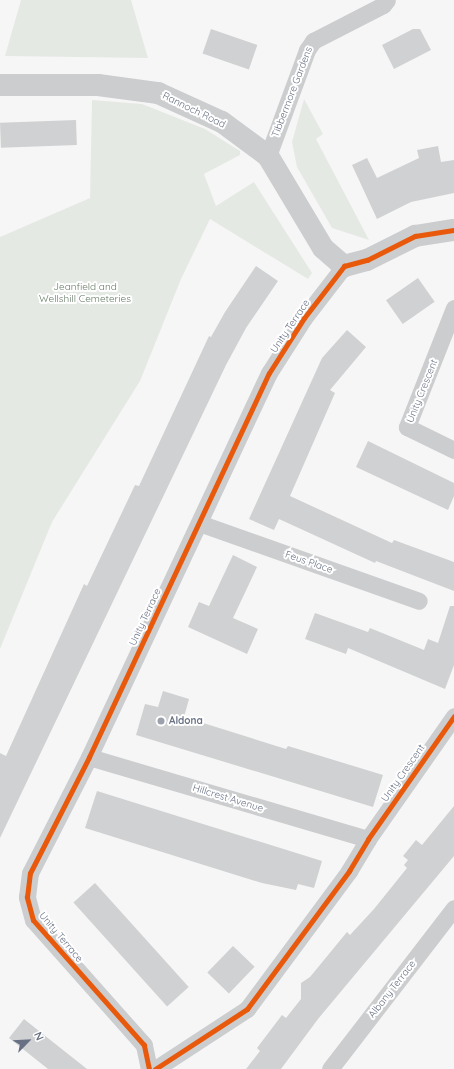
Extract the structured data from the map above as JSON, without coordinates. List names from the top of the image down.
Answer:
{
  "streets": {
    "street": [
      "Tibbermore Gardens",
      "Rannoch Road",
      "Unity Terrace",
      "Unity Crescent",
      "Feus Place",
      "Hillcrest Avenue",
      "Albany Terrace"
    ]
  },
  "crossings": [
    ["Tibbermore Gardens", "Rannoch Road"],
    ["Rannoch Road", "Unity Terrace"],
    ["Unity Terrace", "Feus Place"],
    ["Unity Terrace", "Hillcrest Avenue"],
    ["Unity Crescent", "Hillcrest Avenue"]
  ],
  "parks": ["Jeanfield and Wellshill Cemeteries"],
  "places": ["Aldona"],
  "north": "top right"
}
